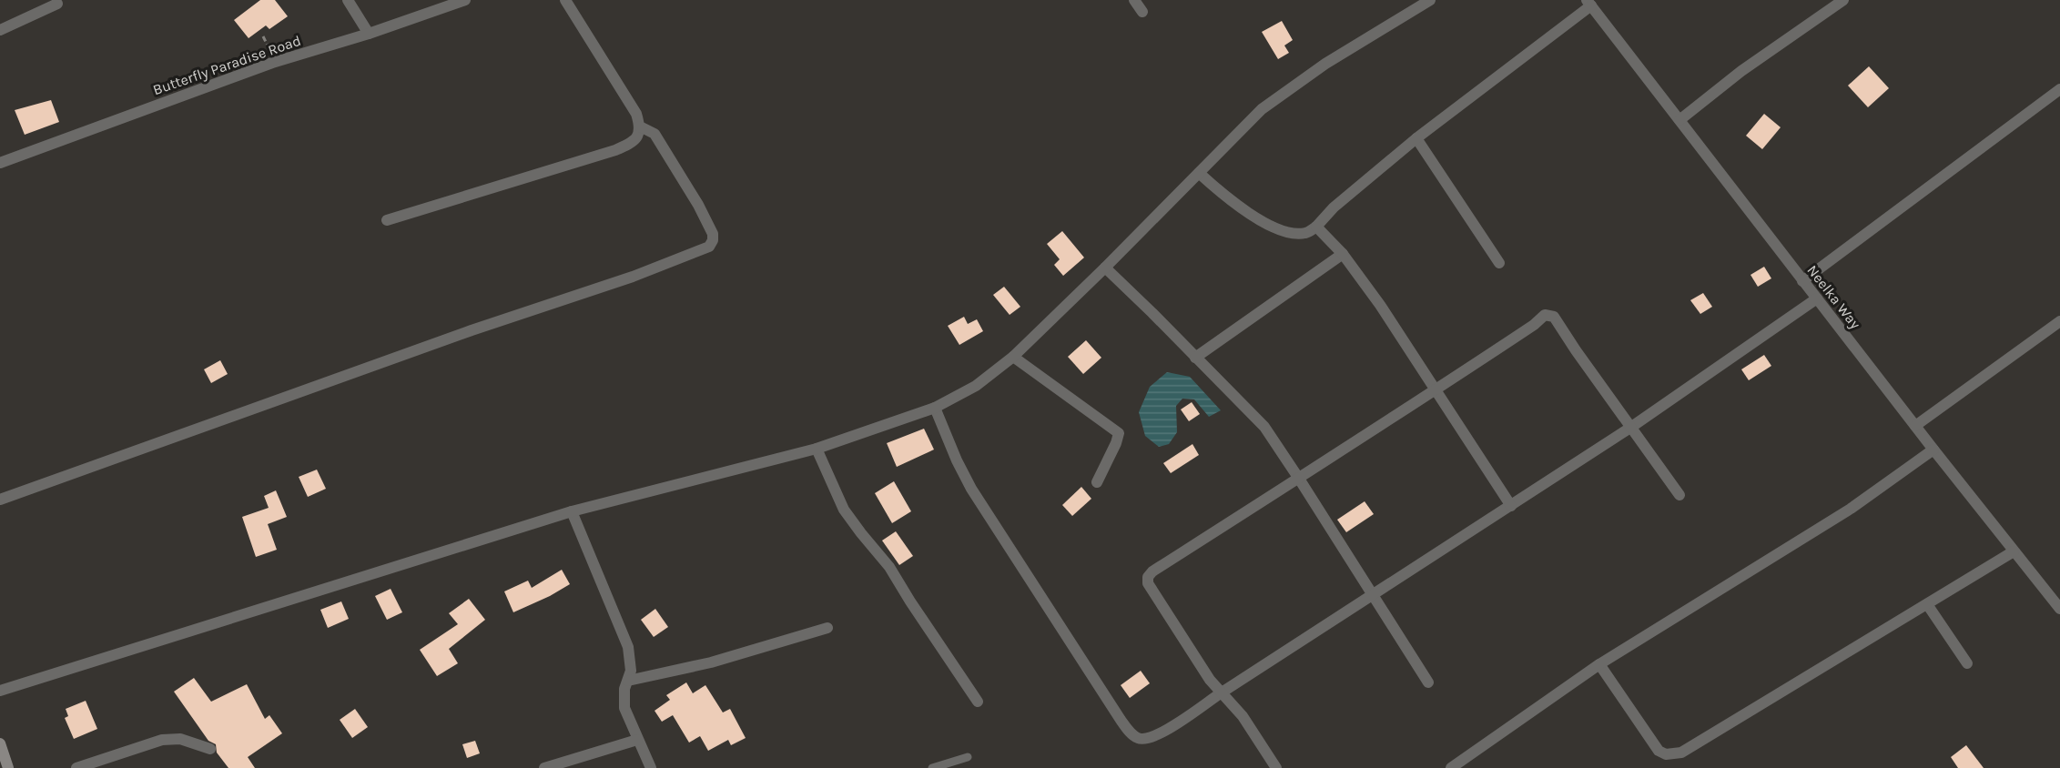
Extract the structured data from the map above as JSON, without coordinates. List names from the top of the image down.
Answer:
{
  "streets": {
    "street": ["Butterfly Paradise Road", "Neelka Way"]
  }
}
